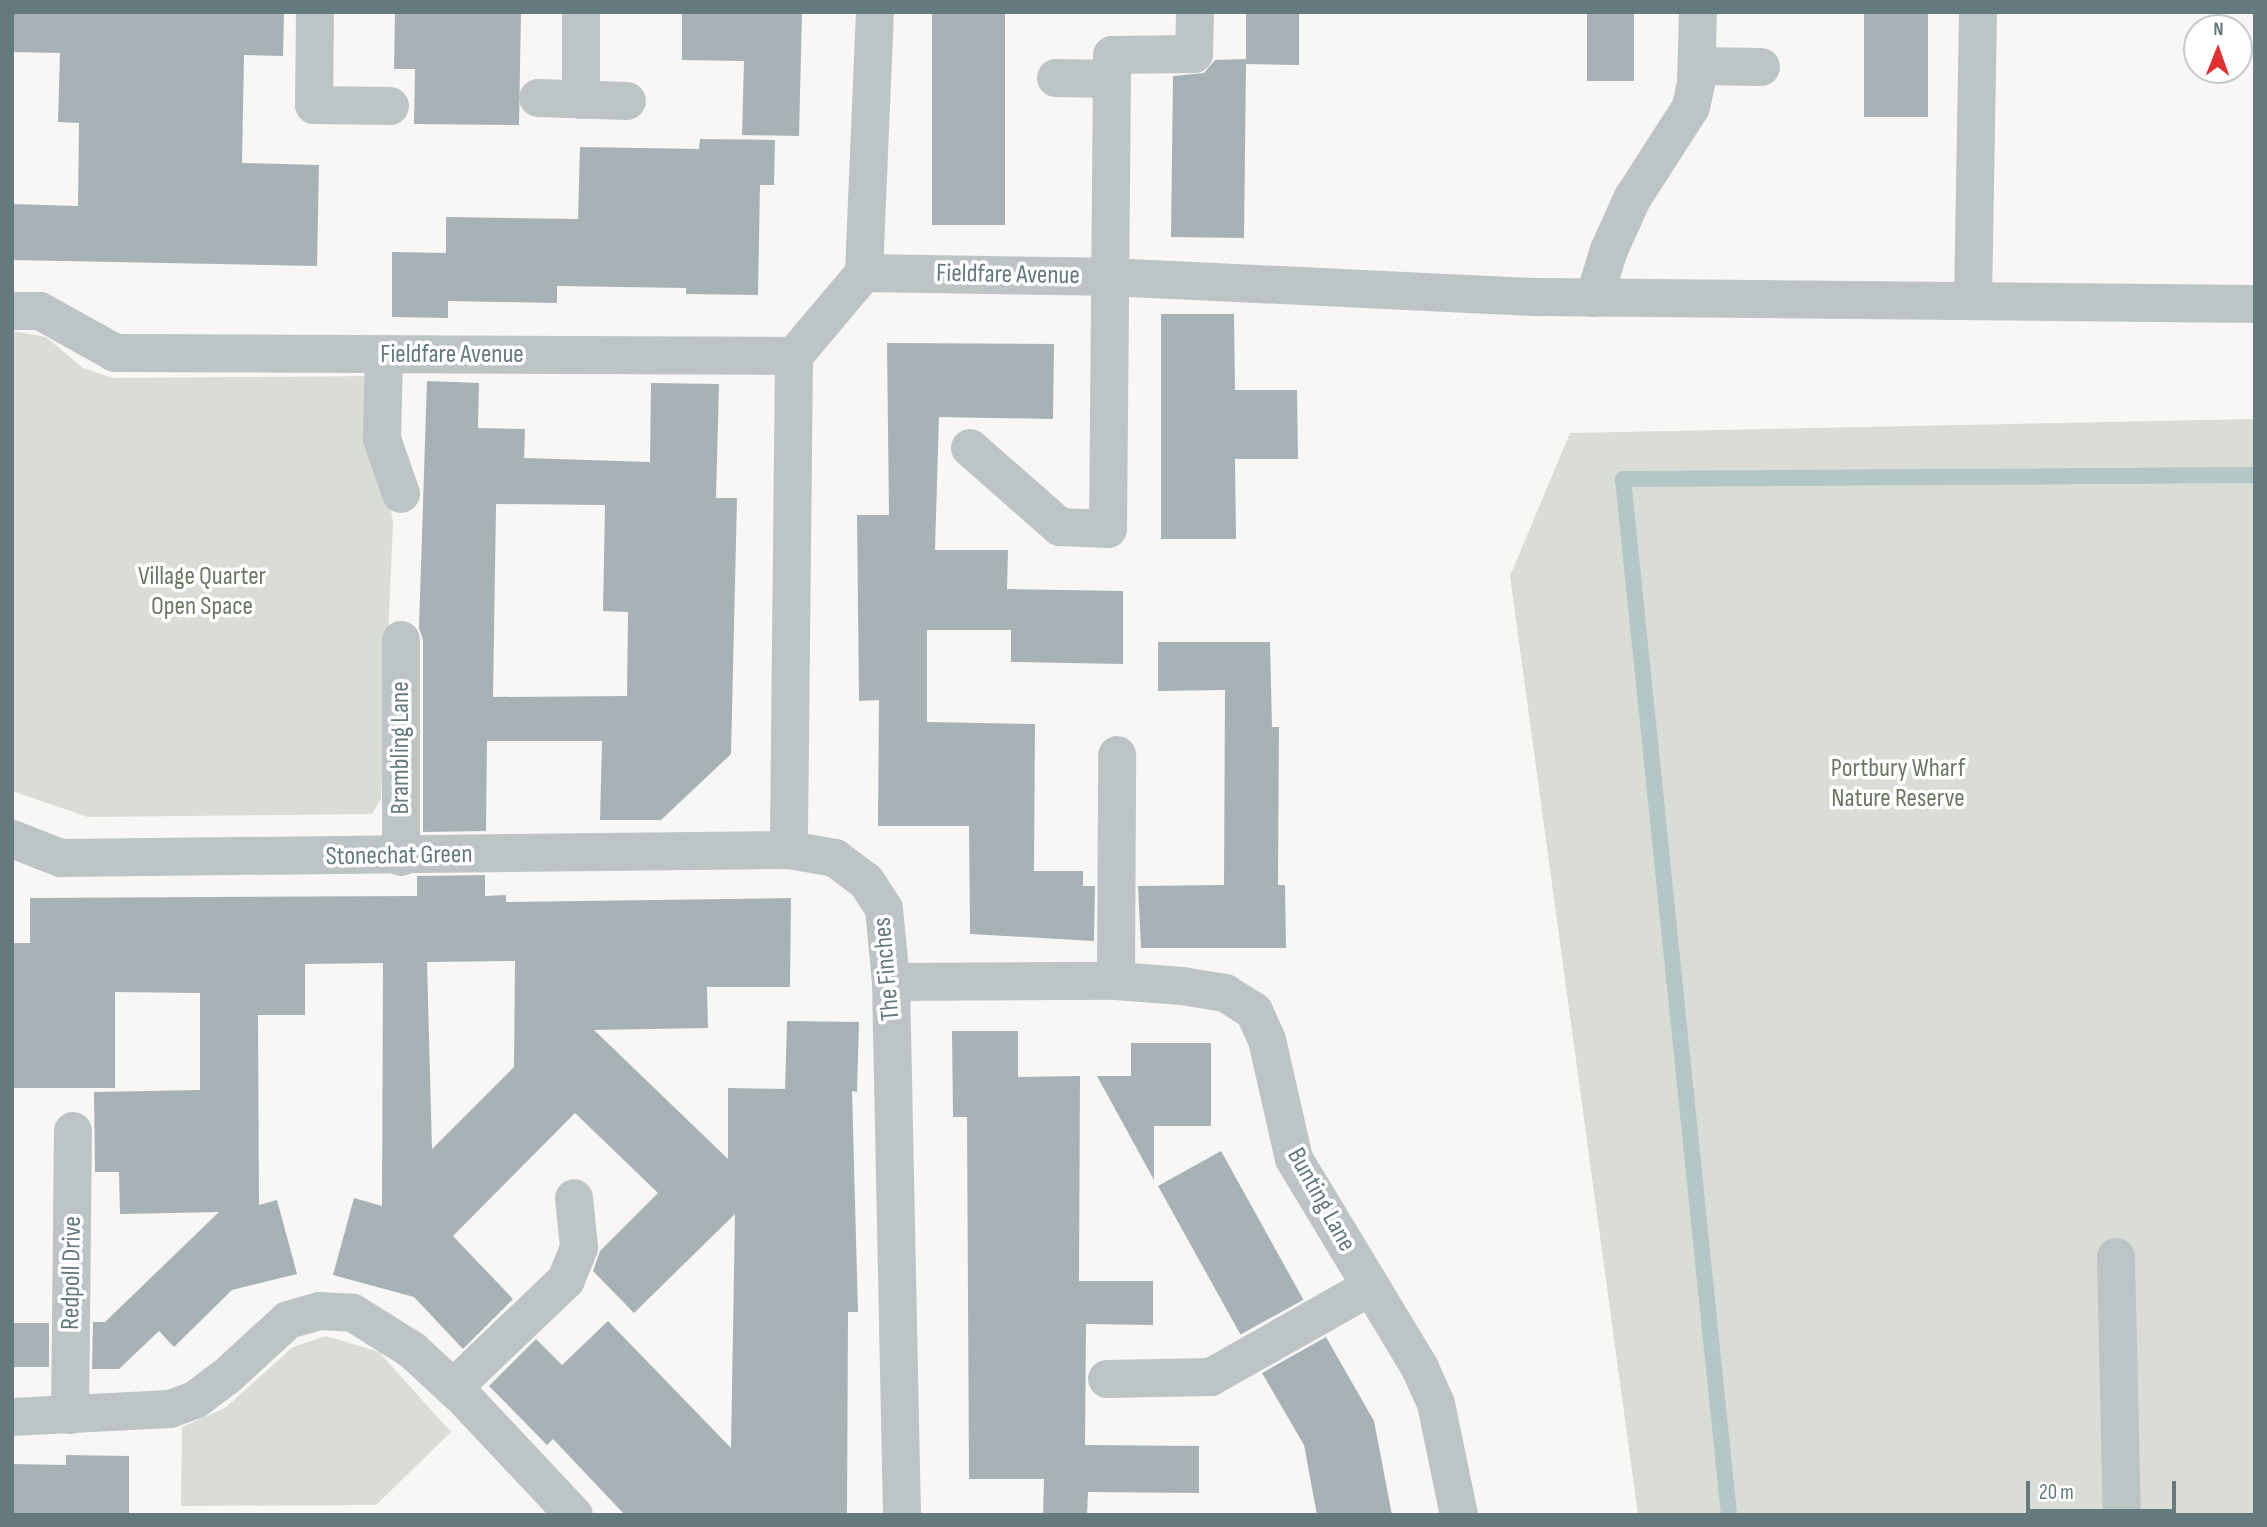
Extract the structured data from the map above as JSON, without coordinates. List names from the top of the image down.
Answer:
{
  "streets": {
    "street": [
      "Fieldfare Avenue",
      "Brambling Lane",
      "Stonechat Green",
      "The Finches",
      "Bunting Lane",
      "Redpoll Drive"
    ]
  },
  "crossings": [
    ["Brambling Lane", "Stonechat Green"],
    ["Stonechat Green", "The Finches"],
    ["The Finches", "Bunting Lane"]
  ],
  "parks": ["Village Quarter Open Space", "Portbury Wharf Nature Reserve"],
  "scale_bar": "20 m",
  "north": "top"
}
